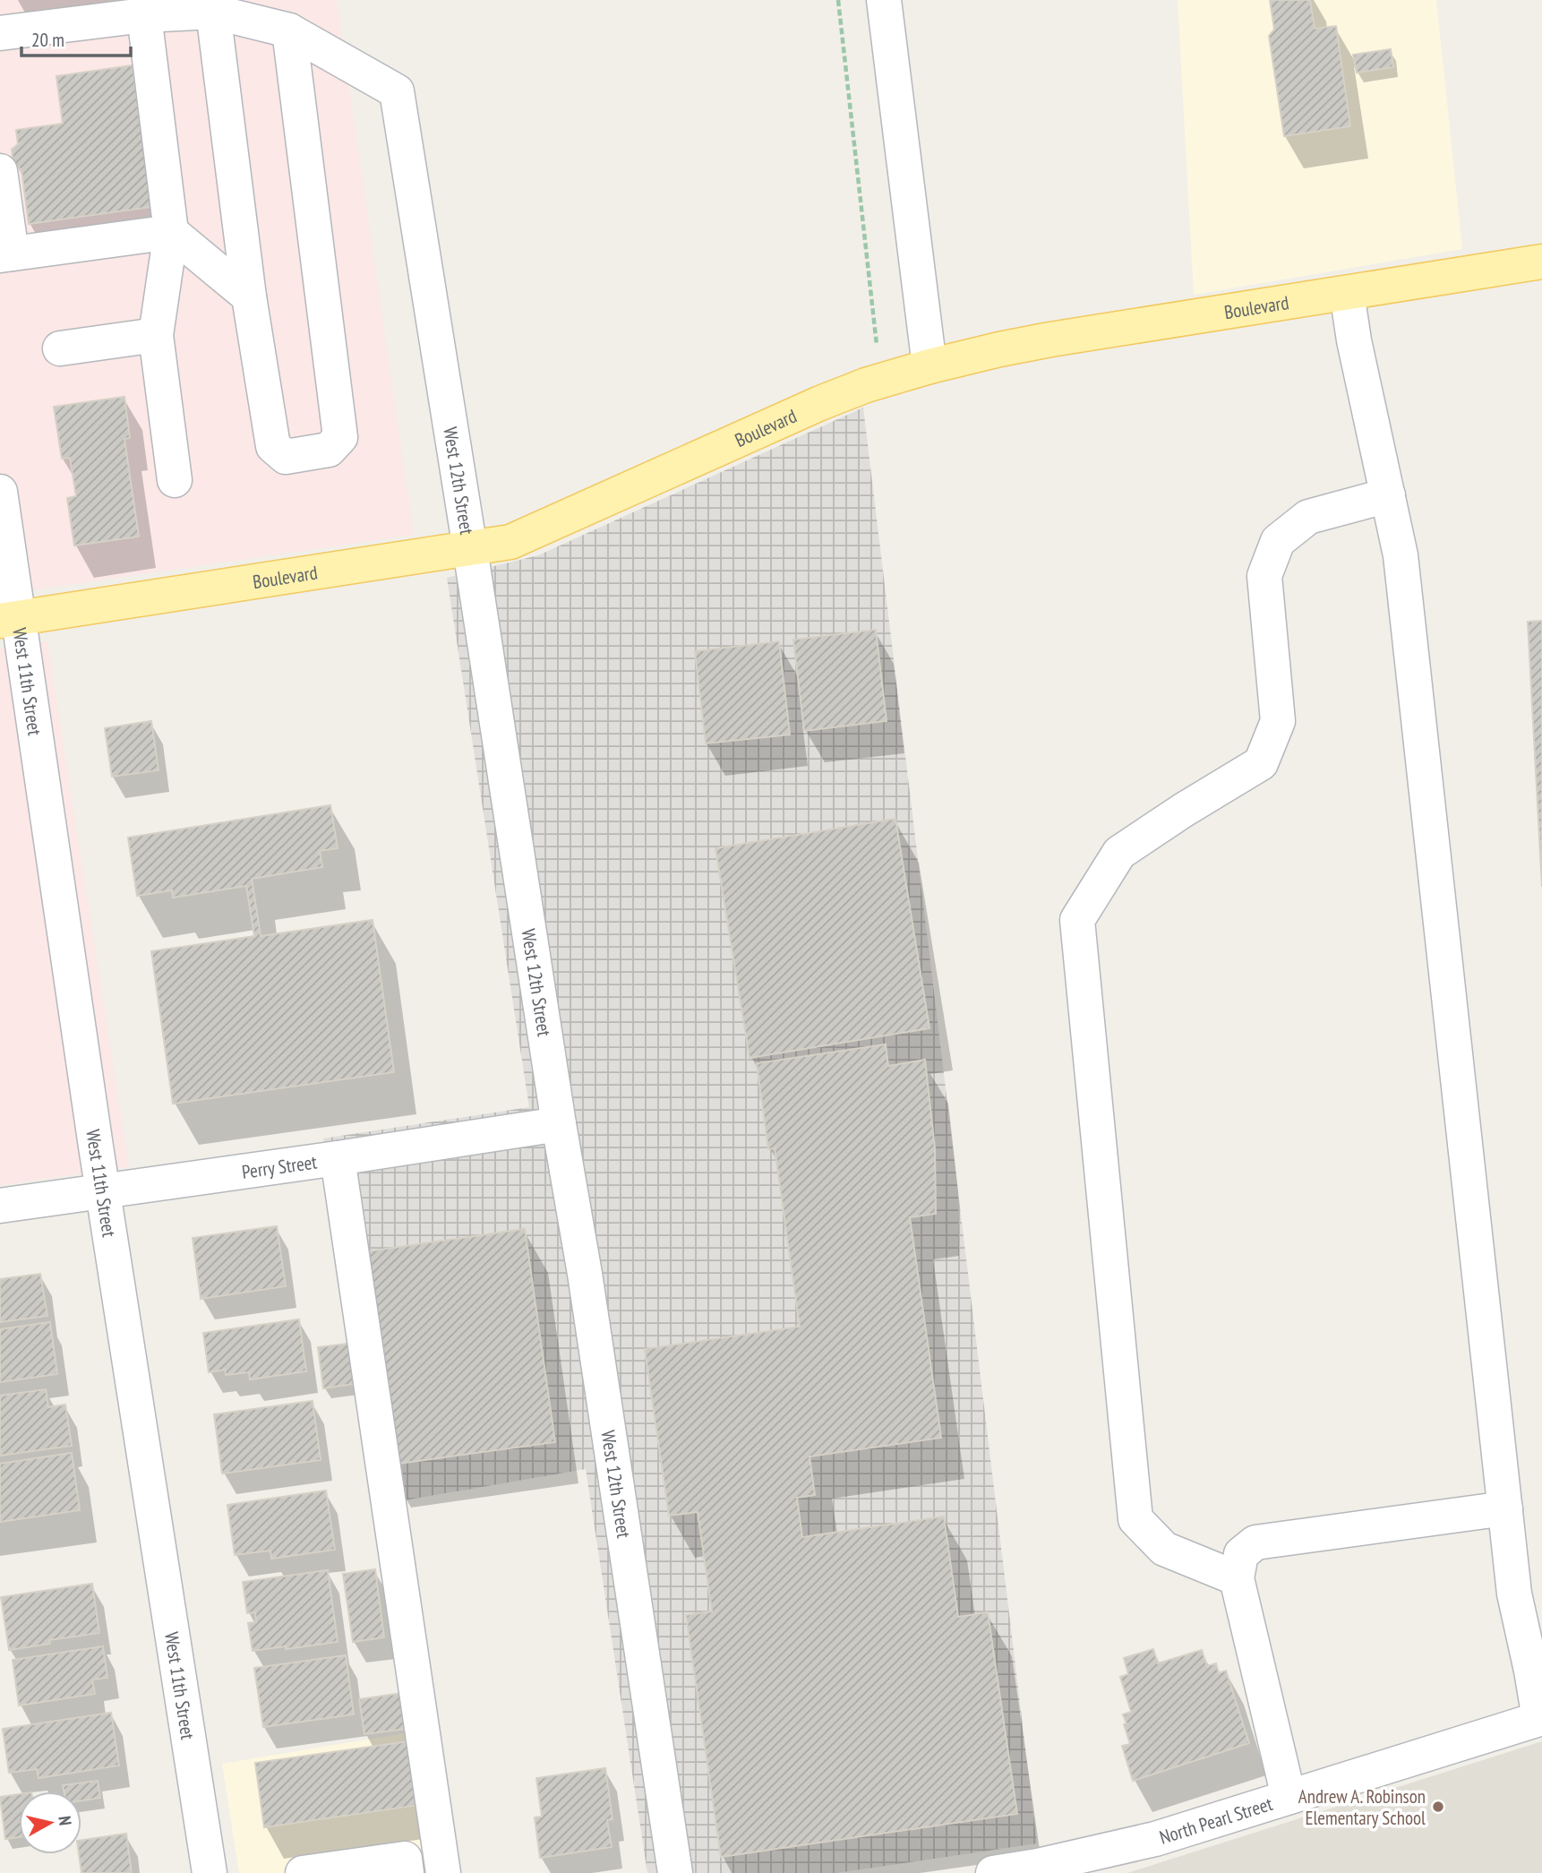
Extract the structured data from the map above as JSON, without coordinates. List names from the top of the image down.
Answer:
{
  "streets": {
    "main road": ["Boulevard"],
    "street": [
      "West 12th Street",
      "West 11th Street",
      "Perry Street",
      "North Pearl Street"
    ]
  },
  "crossings": [
    ["Boulevard", "West 12th Street"],
    ["Boulevard", "West 11th Street"],
    ["West 12th Street", "Perry Street"],
    ["West 11th Street", "Perry Street"]
  ],
  "places": ["Andrew A. Robinson Elementary School"],
  "scale_bar": "20 m",
  "north": "right"
}
